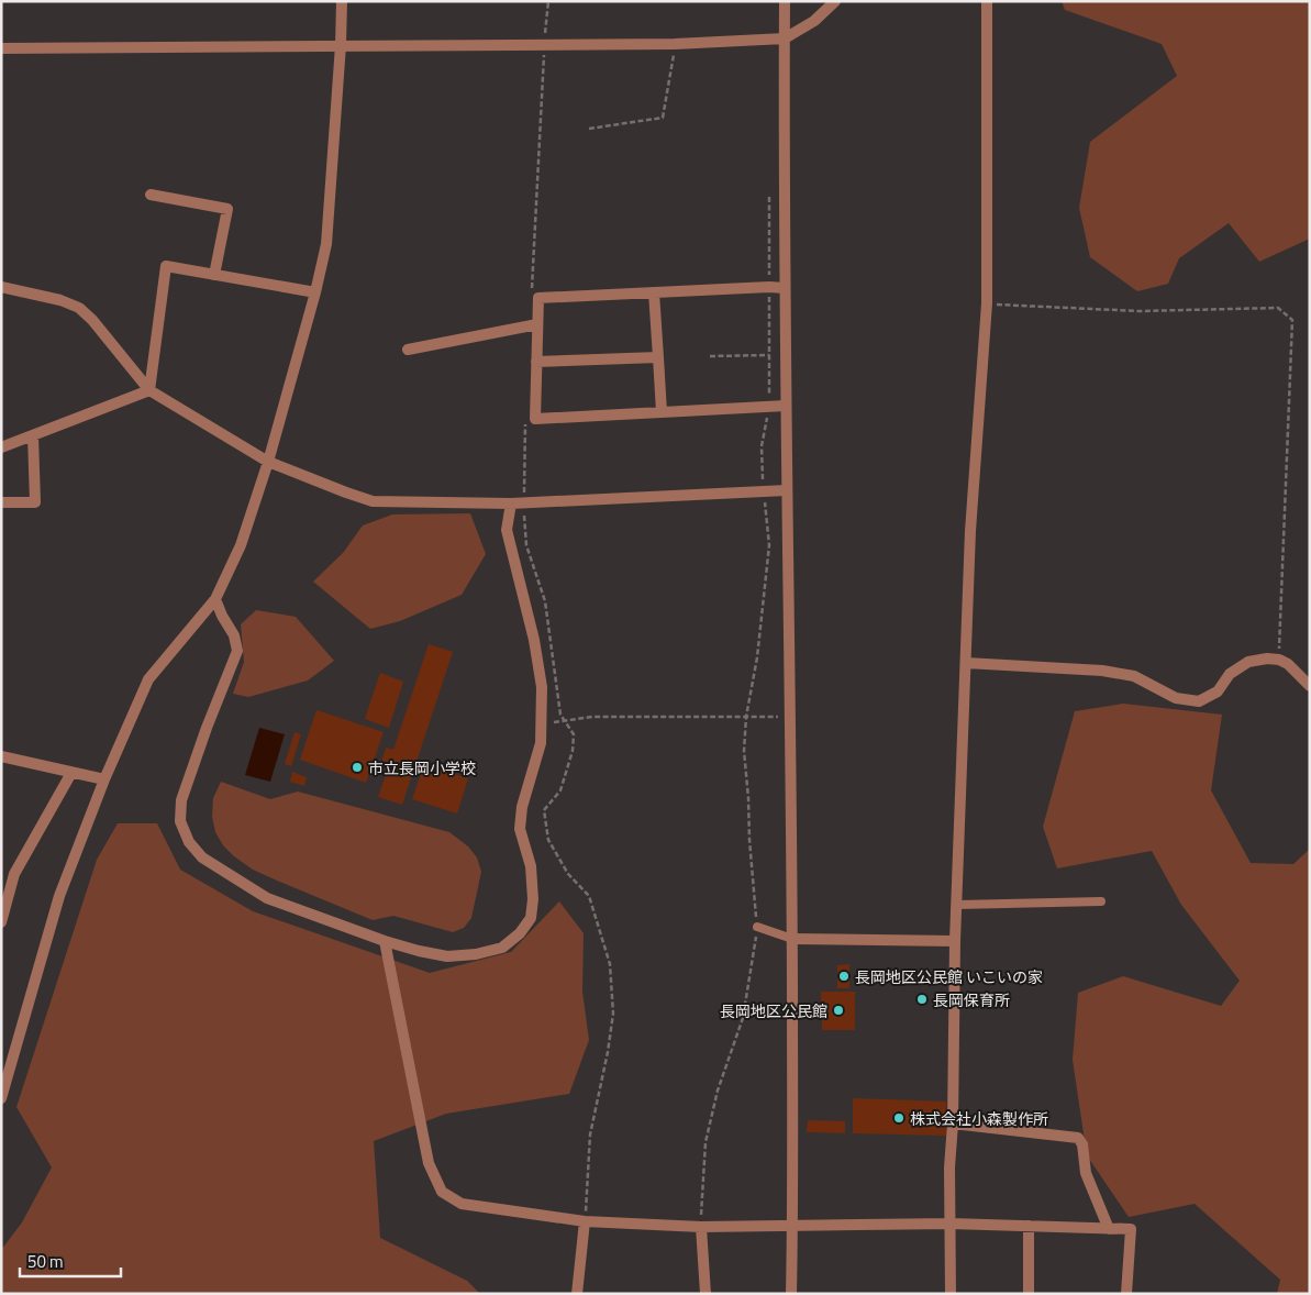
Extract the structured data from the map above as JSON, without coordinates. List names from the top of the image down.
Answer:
{
  "places": [
    "市立長岡小学校",
    "長岡地区公民館 いこいの家",
    "長岡保育所",
    "長岡地区公民館",
    "株式会社小森製作所"
  ],
  "scale_bar": "50 m"
}
